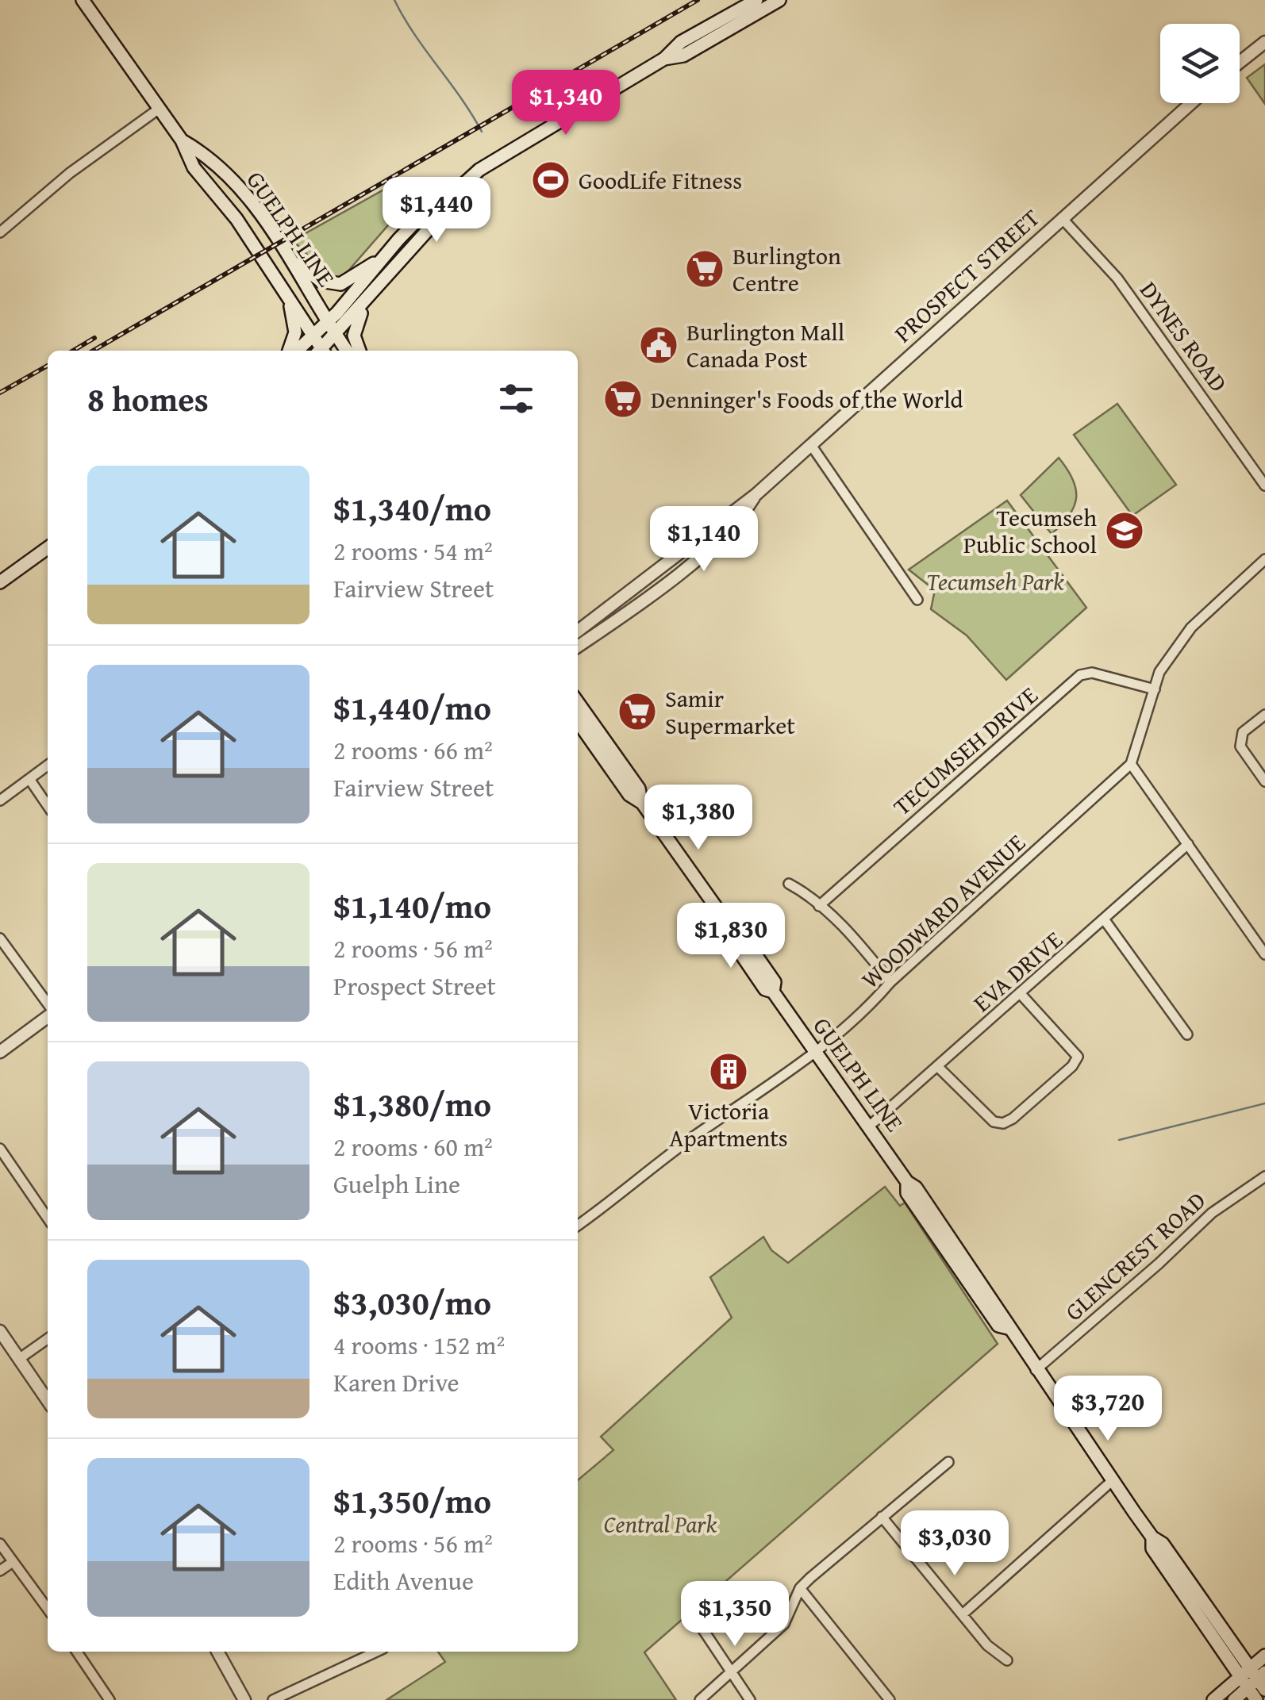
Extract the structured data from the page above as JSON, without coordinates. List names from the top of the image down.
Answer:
{
  "streets": {
    "main road": ["GUELPH LINE"],
    "street": [
      "PROSPECT STREET",
      "DYNES ROAD",
      "TECUMSEH DRIVE",
      "WOODWARD AVENUE",
      "EVA DRIVE",
      "GLENCREST ROAD"
    ]
  },
  "crossings": [
    ["GUELPH LINE", "WOODWARD AVENUE"],
    ["GUELPH LINE", "EVA DRIVE"],
    ["GUELPH LINE", "GLENCREST ROAD"],
    ["PROSPECT STREET", "DYNES ROAD"]
  ],
  "parks": ["Tecumseh Park", "Central Park"],
  "places": {
    "sports": ["GoodLife Fitness"],
    "supermarket": ["Burlington Centre", "Denninger's Foods of the World", "Samir Supermarket"],
    "public building": ["Burlington Mall Canada Post"],
    "school or university": ["Tecumseh Public School"],
    "building": ["Victoria Apartments"]
  },
  "page": {
    "price": [
      "$1,340",
      "$1,440",
      "$1,140",
      "$1,380",
      "$1,830",
      "$3,720",
      "$3,030",
      "$1,350"
    ],
    "heading": "8 homes",
    "list": [
      {
        "name": "$1,340/mo",
        "note": "2 rooms · 54 m² · Fairview Street"
      },
      {
        "name": "$1,440/mo",
        "note": "2 rooms · 66 m² · Fairview Street"
      },
      {
        "name": "$1,140/mo",
        "note": "2 rooms · 56 m² · Prospect Street"
      },
      {
        "name": "$1,380/mo",
        "note": "2 rooms · 60 m² · Guelph Line"
      },
      {
        "name": "$3,030/mo",
        "note": "4 rooms · 152 m² · Karen Drive"
      },
      {
        "name": "$1,350/mo",
        "note": "2 rooms · 56 m² · Edith Avenue"
      }
    ]
  }
}
